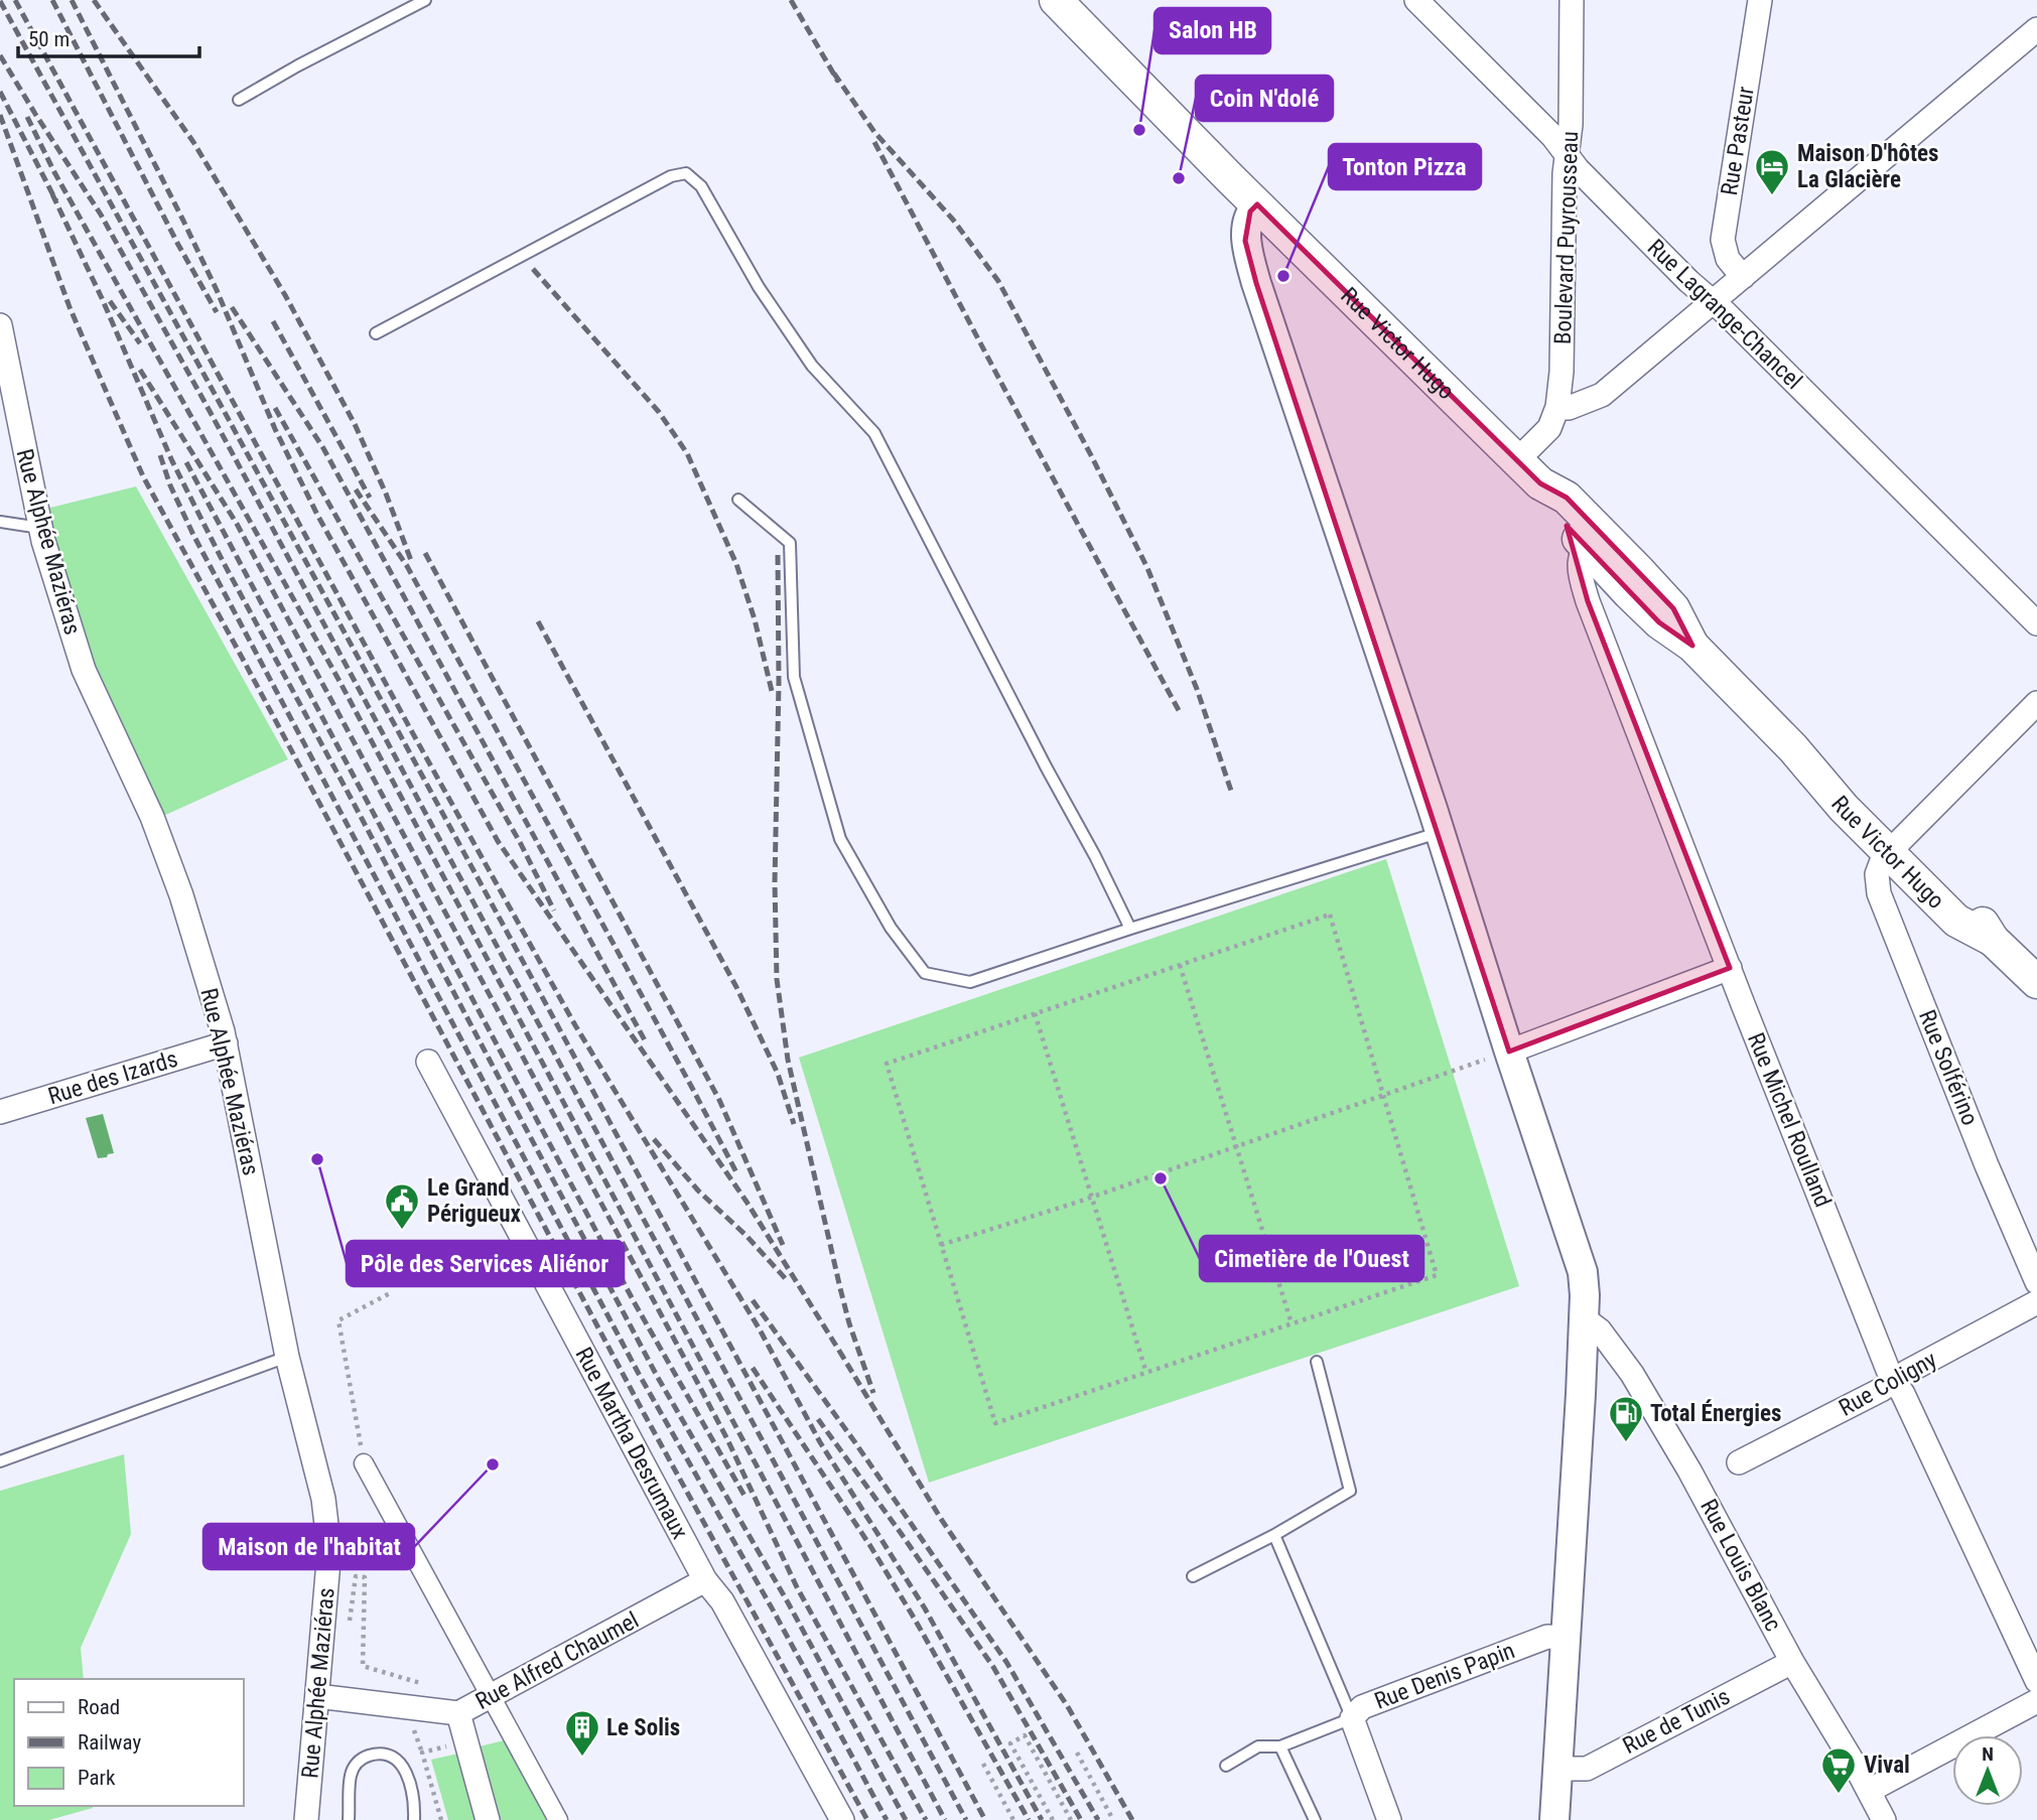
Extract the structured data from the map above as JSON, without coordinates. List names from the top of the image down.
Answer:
{
  "streets": {
    "main road": ["Rue Victor Hugo"],
    "street": [
      "Rue Pasteur",
      "Boulevard Puyrousseau",
      "Rue Lagrange-Chancel",
      "Rue Alphée Maziéras",
      "Rue Solférino",
      "Rue des Izards",
      "Rue Michel Roulland",
      "Rue Coligny",
      "Rue Martha Desrumaux",
      "Rue Louis Blanc",
      "Rue Alfred Chaumel",
      "Rue Denis Papin",
      "Rue de Tunis"
    ]
  },
  "crossings": [
    ["Boulevard Puyrousseau", "Rue Lagrange-Chancel"],
    ["Boulevard Puyrousseau", "Rue Victor Hugo"],
    ["Rue Victor Hugo", "Rue Solférino"],
    ["Rue Victor Hugo", "Rue Michel Roulland"],
    ["Rue Alphée Maziéras", "Rue des Izards"],
    ["Rue Alphée Maziéras", "Rue Alfred Chaumel"],
    ["Rue Michel Roulland", "Rue Coligny"],
    ["Rue Martha Desrumaux", "Rue Alfred Chaumel"],
    ["Rue Louis Blanc", "Rue de Tunis"]
  ],
  "places": {
    "other": [
      "Salon HB",
      "Coin N'dolé",
      "Tonton Pizza",
      "Pôle des Services Aliénor",
      "Cimetière de l'Ouest",
      "Maison de l'habitat"
    ],
    "hotel": ["Maison D'hôtes La Glacière"],
    "public building": ["Le Grand Périgueux"],
    "fuel station": ["Total Énergies"],
    "building": ["Le Solis"],
    "supermarket": ["Vival"]
  },
  "legend": ["Road", "Railway", "Park"],
  "scale_bar": "50 m",
  "north": "top"
}
